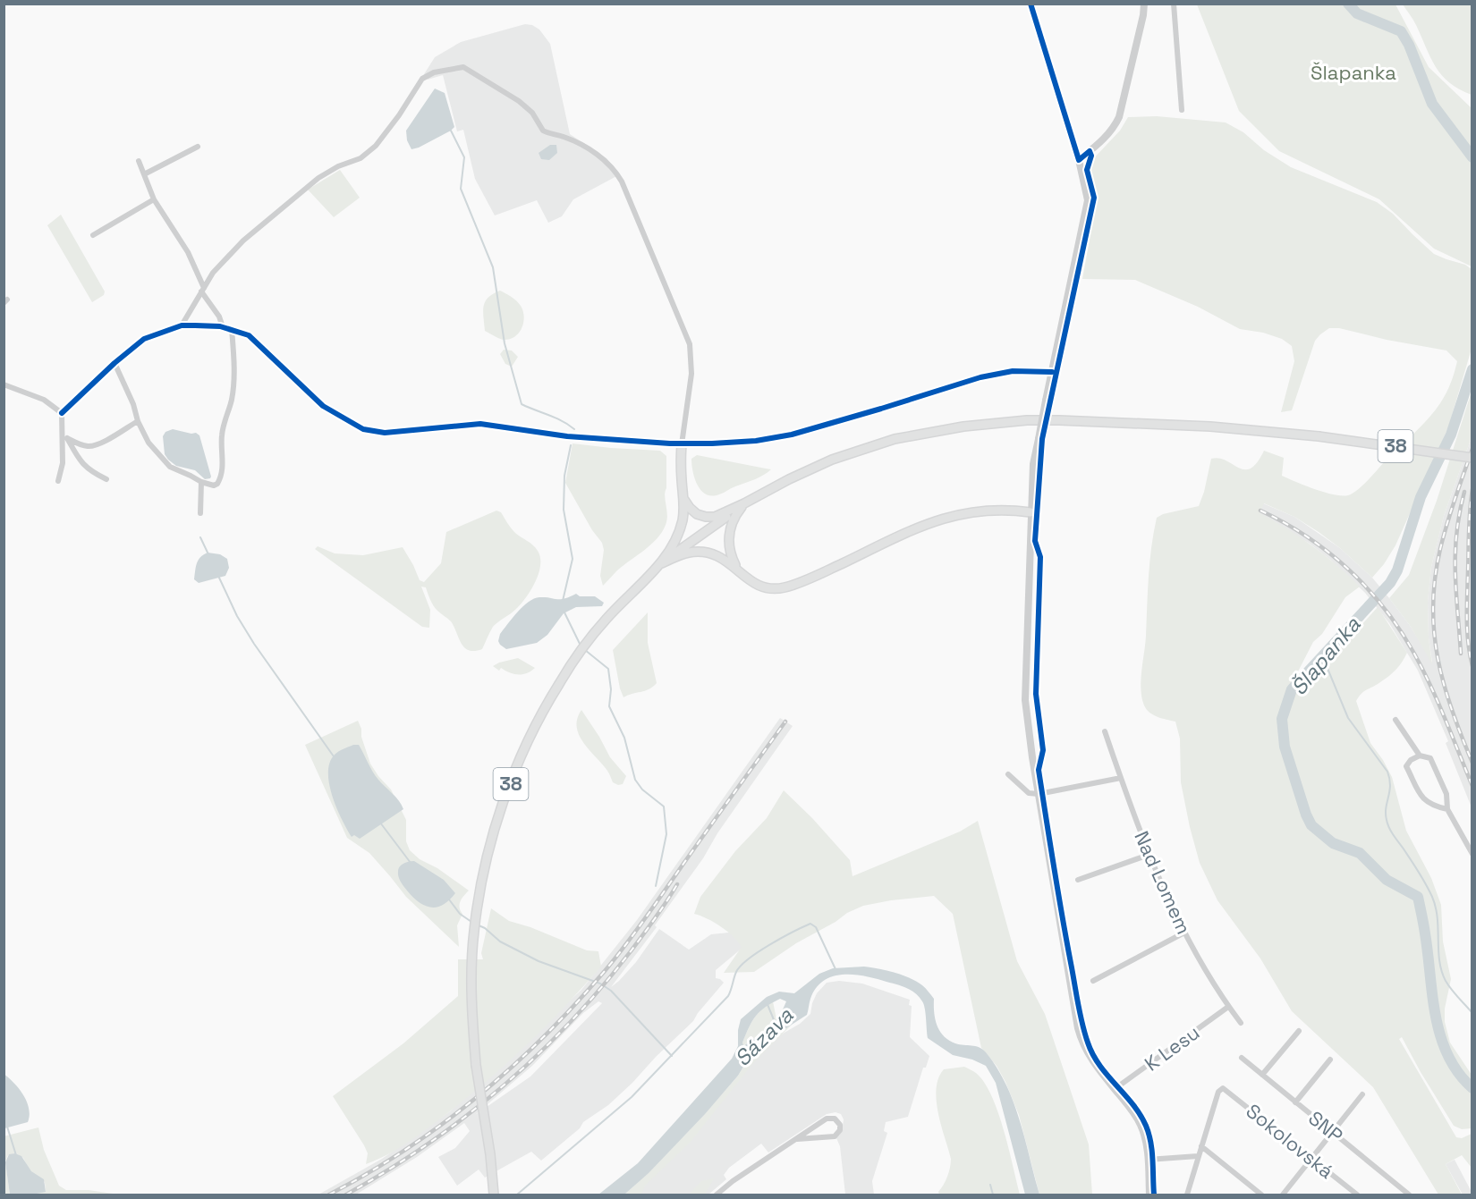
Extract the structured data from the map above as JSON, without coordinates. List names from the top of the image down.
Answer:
{
  "streets": {
    "main road": ["38"],
    "street": [
      "Nad Lomem",
      "K Lesu",
      "SNP",
      "Sokolovská"
    ]
  },
  "crossings": [
    ["Nad Lomem", "K Lesu"]
  ],
  "water": ["Šlapanka", "Sázava"],
  "parks": ["Šlapanka"]
}
